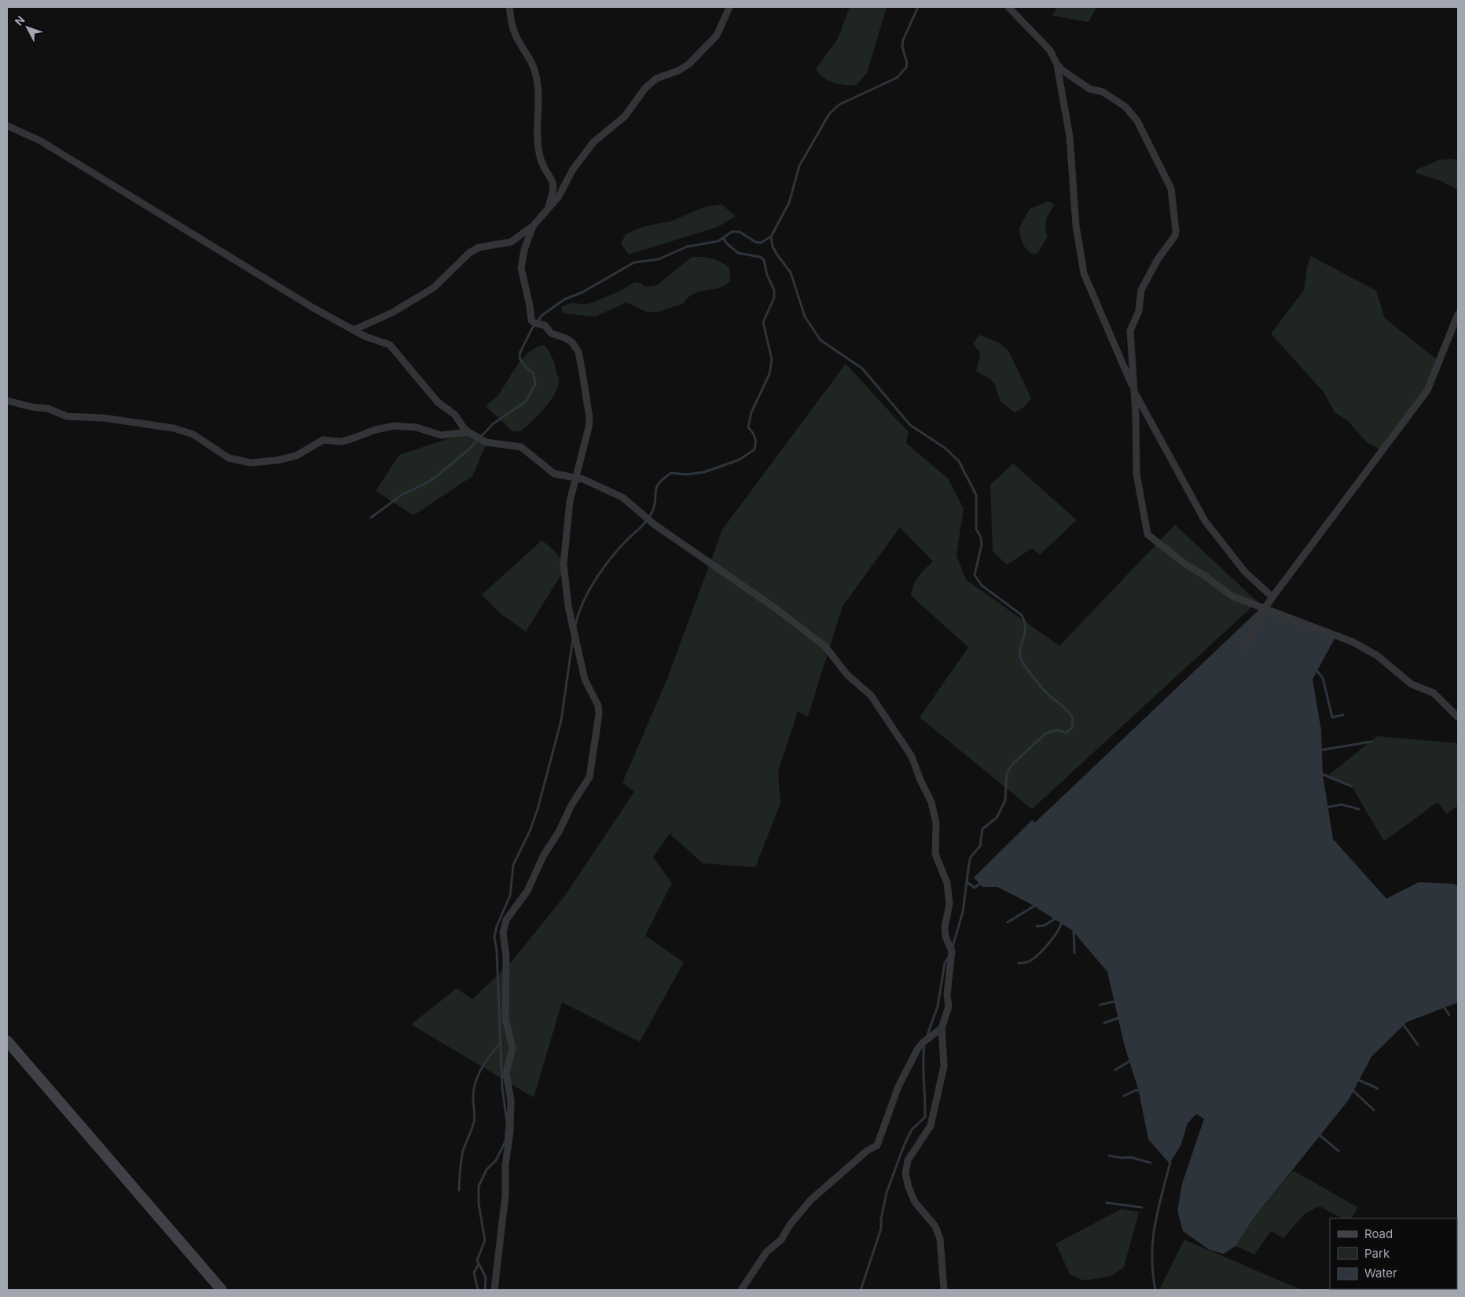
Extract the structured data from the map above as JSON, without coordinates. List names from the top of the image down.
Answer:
{
  "legend": ["Road", "Park", "Water"],
  "north": "top left"
}
